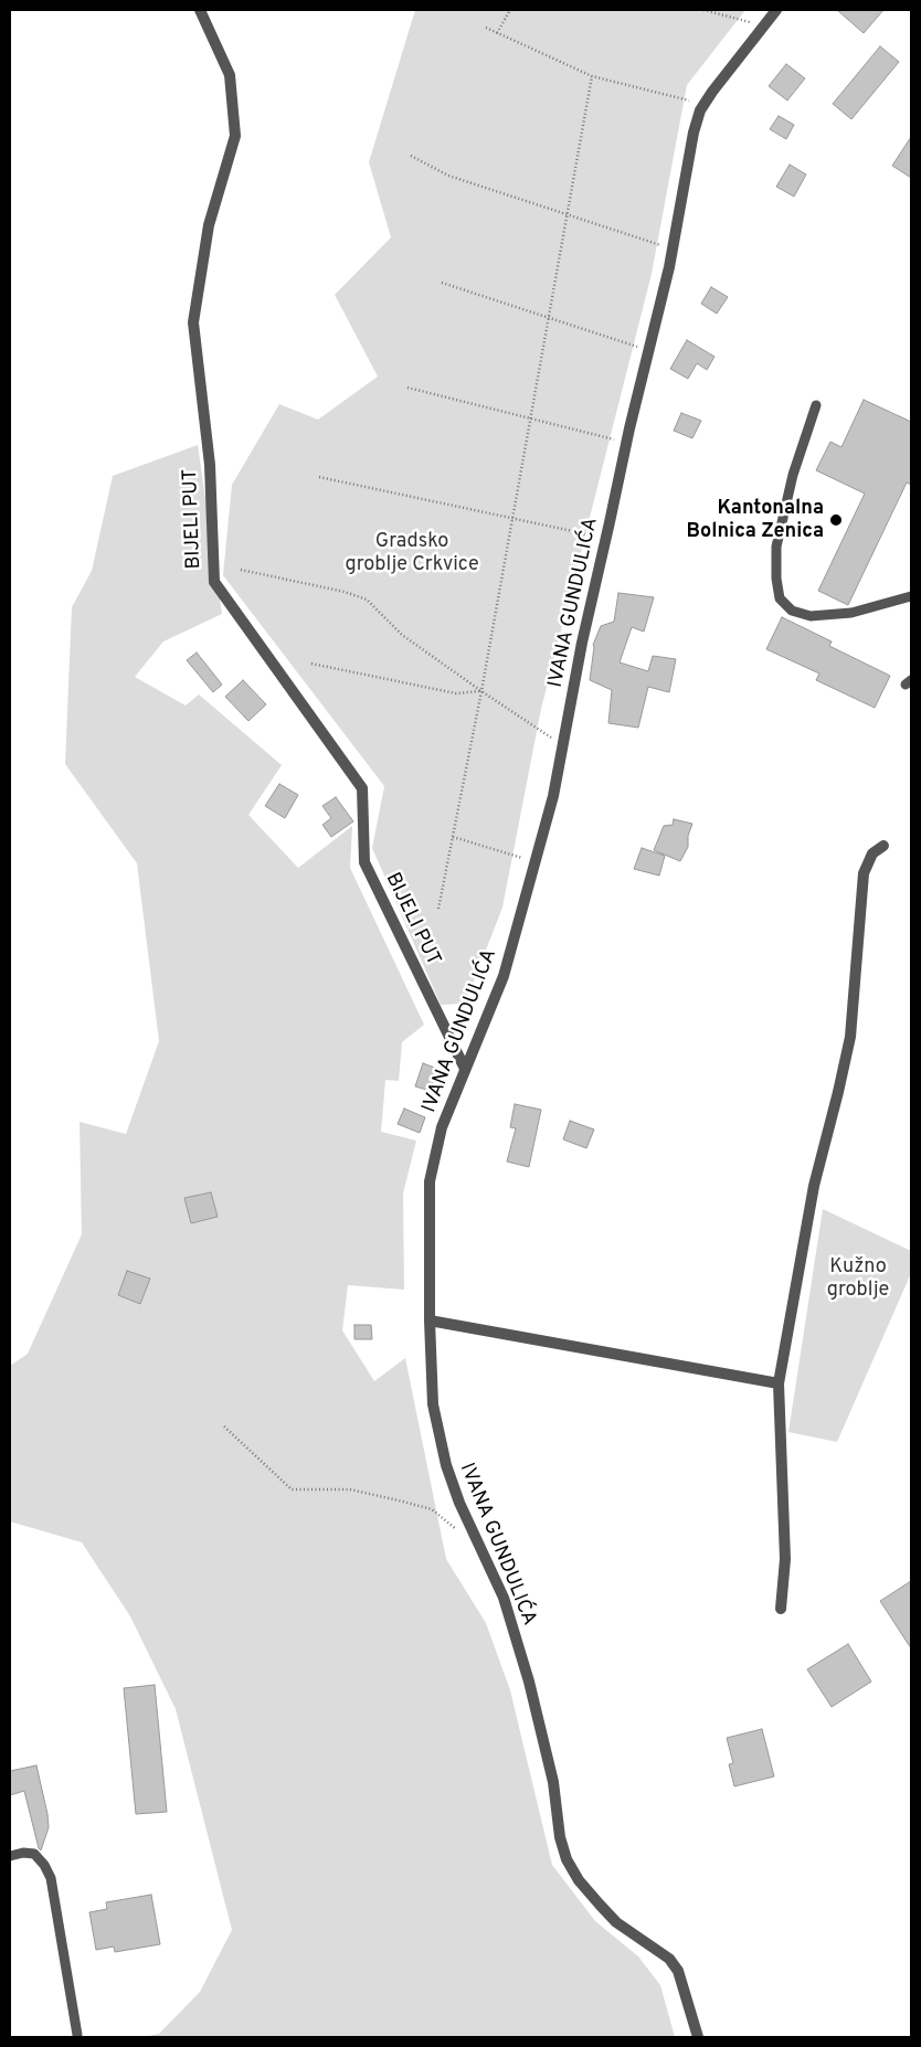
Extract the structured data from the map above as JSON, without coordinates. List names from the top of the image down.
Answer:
{
  "streets": {
    "street": ["BIJELI PUT", "IVANA GUNDULIĆA"]
  },
  "crossings": [
    ["BIJELI PUT", "IVANA GUNDULIĆA"]
  ],
  "parks": ["Gradsko groblje Crkvice", "Kužno groblje"],
  "places": ["Kantonalna Bolnica Zenica"]
}
